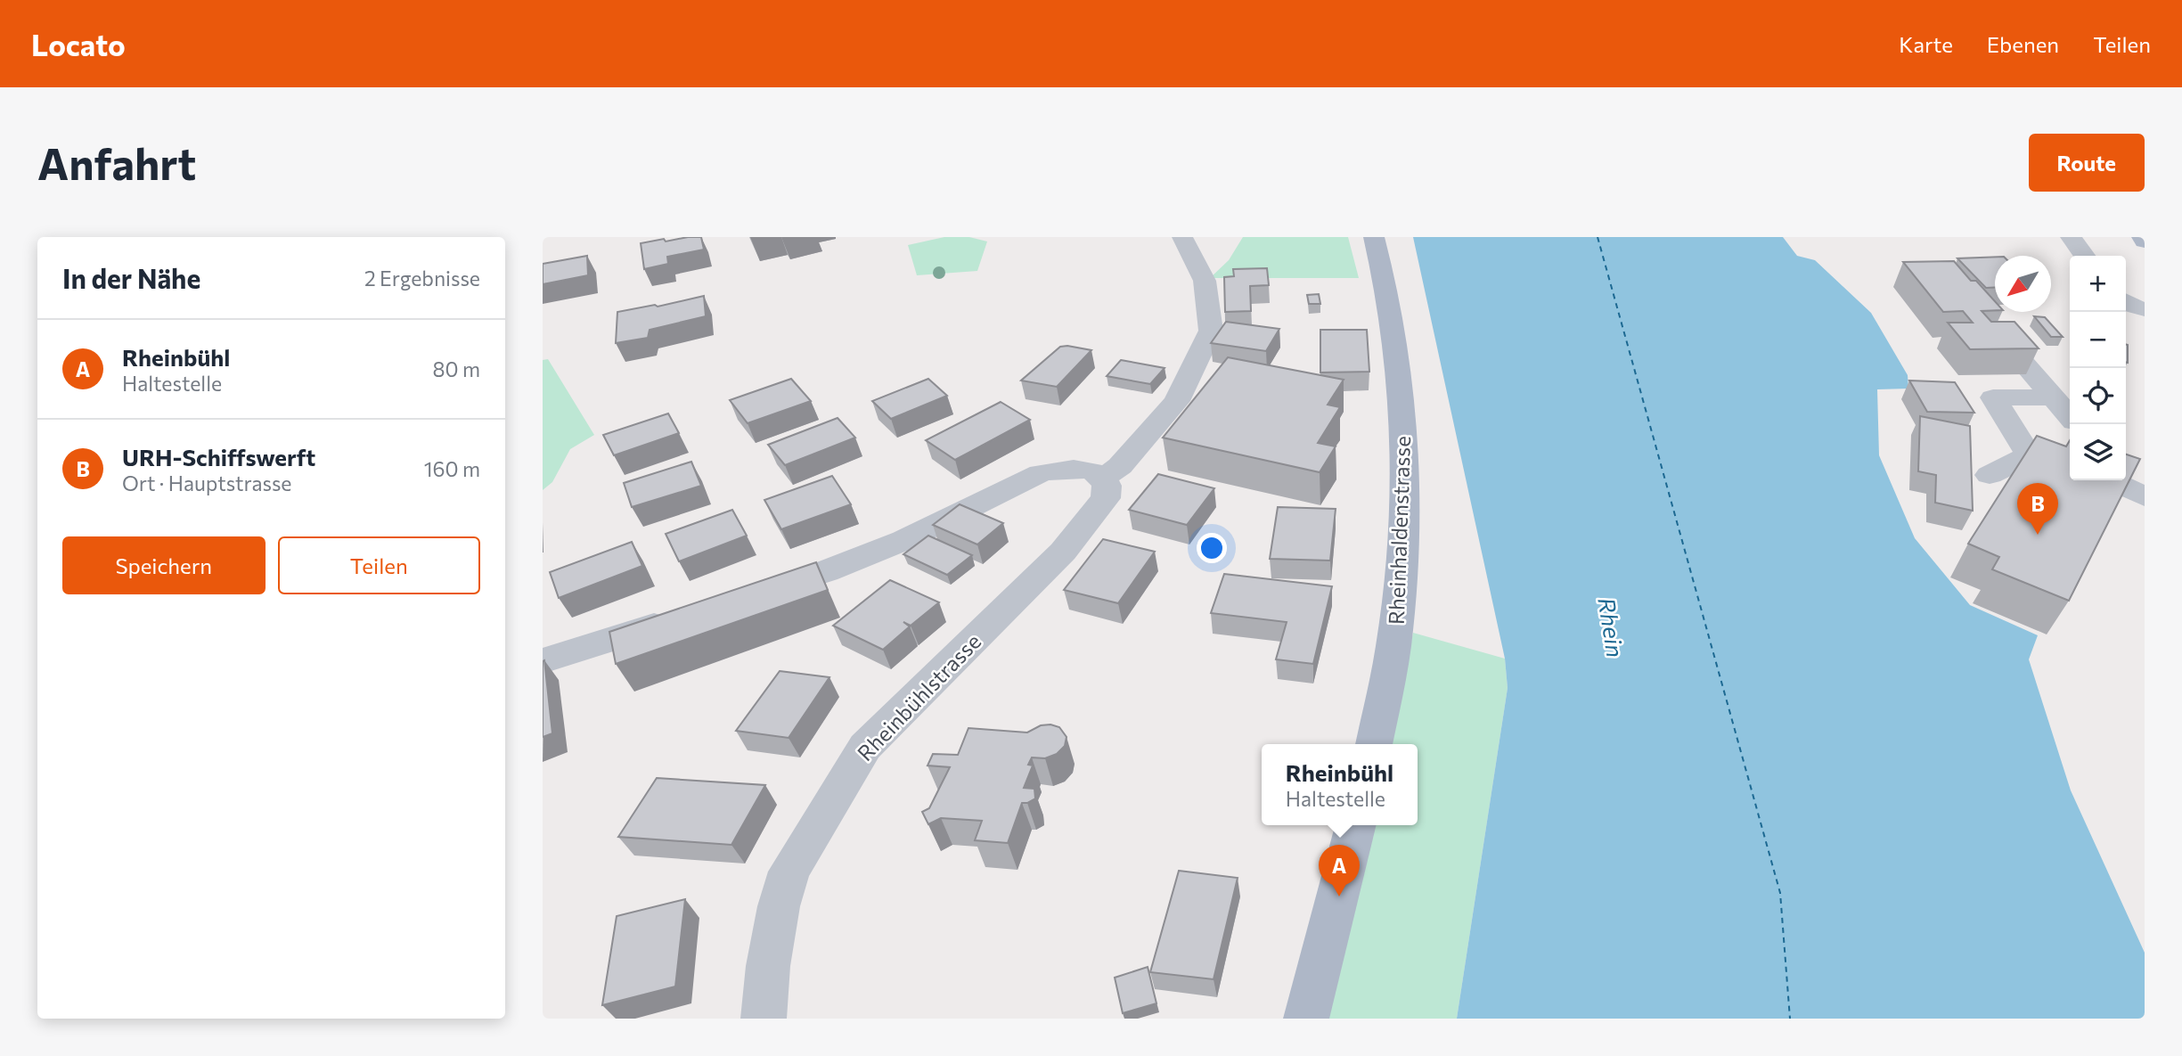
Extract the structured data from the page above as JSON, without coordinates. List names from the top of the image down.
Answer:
{
  "streets": {
    "main road": ["Rheinhaldenstrasse"],
    "street": ["Rheinbühlstrasse"]
  },
  "water": ["Rhein"],
  "north": "bottom left",
  "page": {
    "header": "Locato",
    "nav": ["Karte", "Ebenen", "Teilen"],
    "buttons": [
      "Route",
      ["Speichern", "Teilen"]
    ],
    "title": "Anfahrt",
    "heading": ["In der Nähe", "2 Ergebnisse"],
    "map_buttons": ["+", "−"],
    "list": [
      {
        "mark": "A",
        "name": "Rheinbühl",
        "note": "Haltestelle",
        "value": "80 m"
      },
      {
        "mark": "B",
        "name": "URH-Schiffswerft",
        "note": "Ort · Hauptstrasse",
        "value": "160 m"
      }
    ],
    "pins": ["B", "A"],
    "popup": ["Rheinbühl", "Haltestelle"]
  }
}
